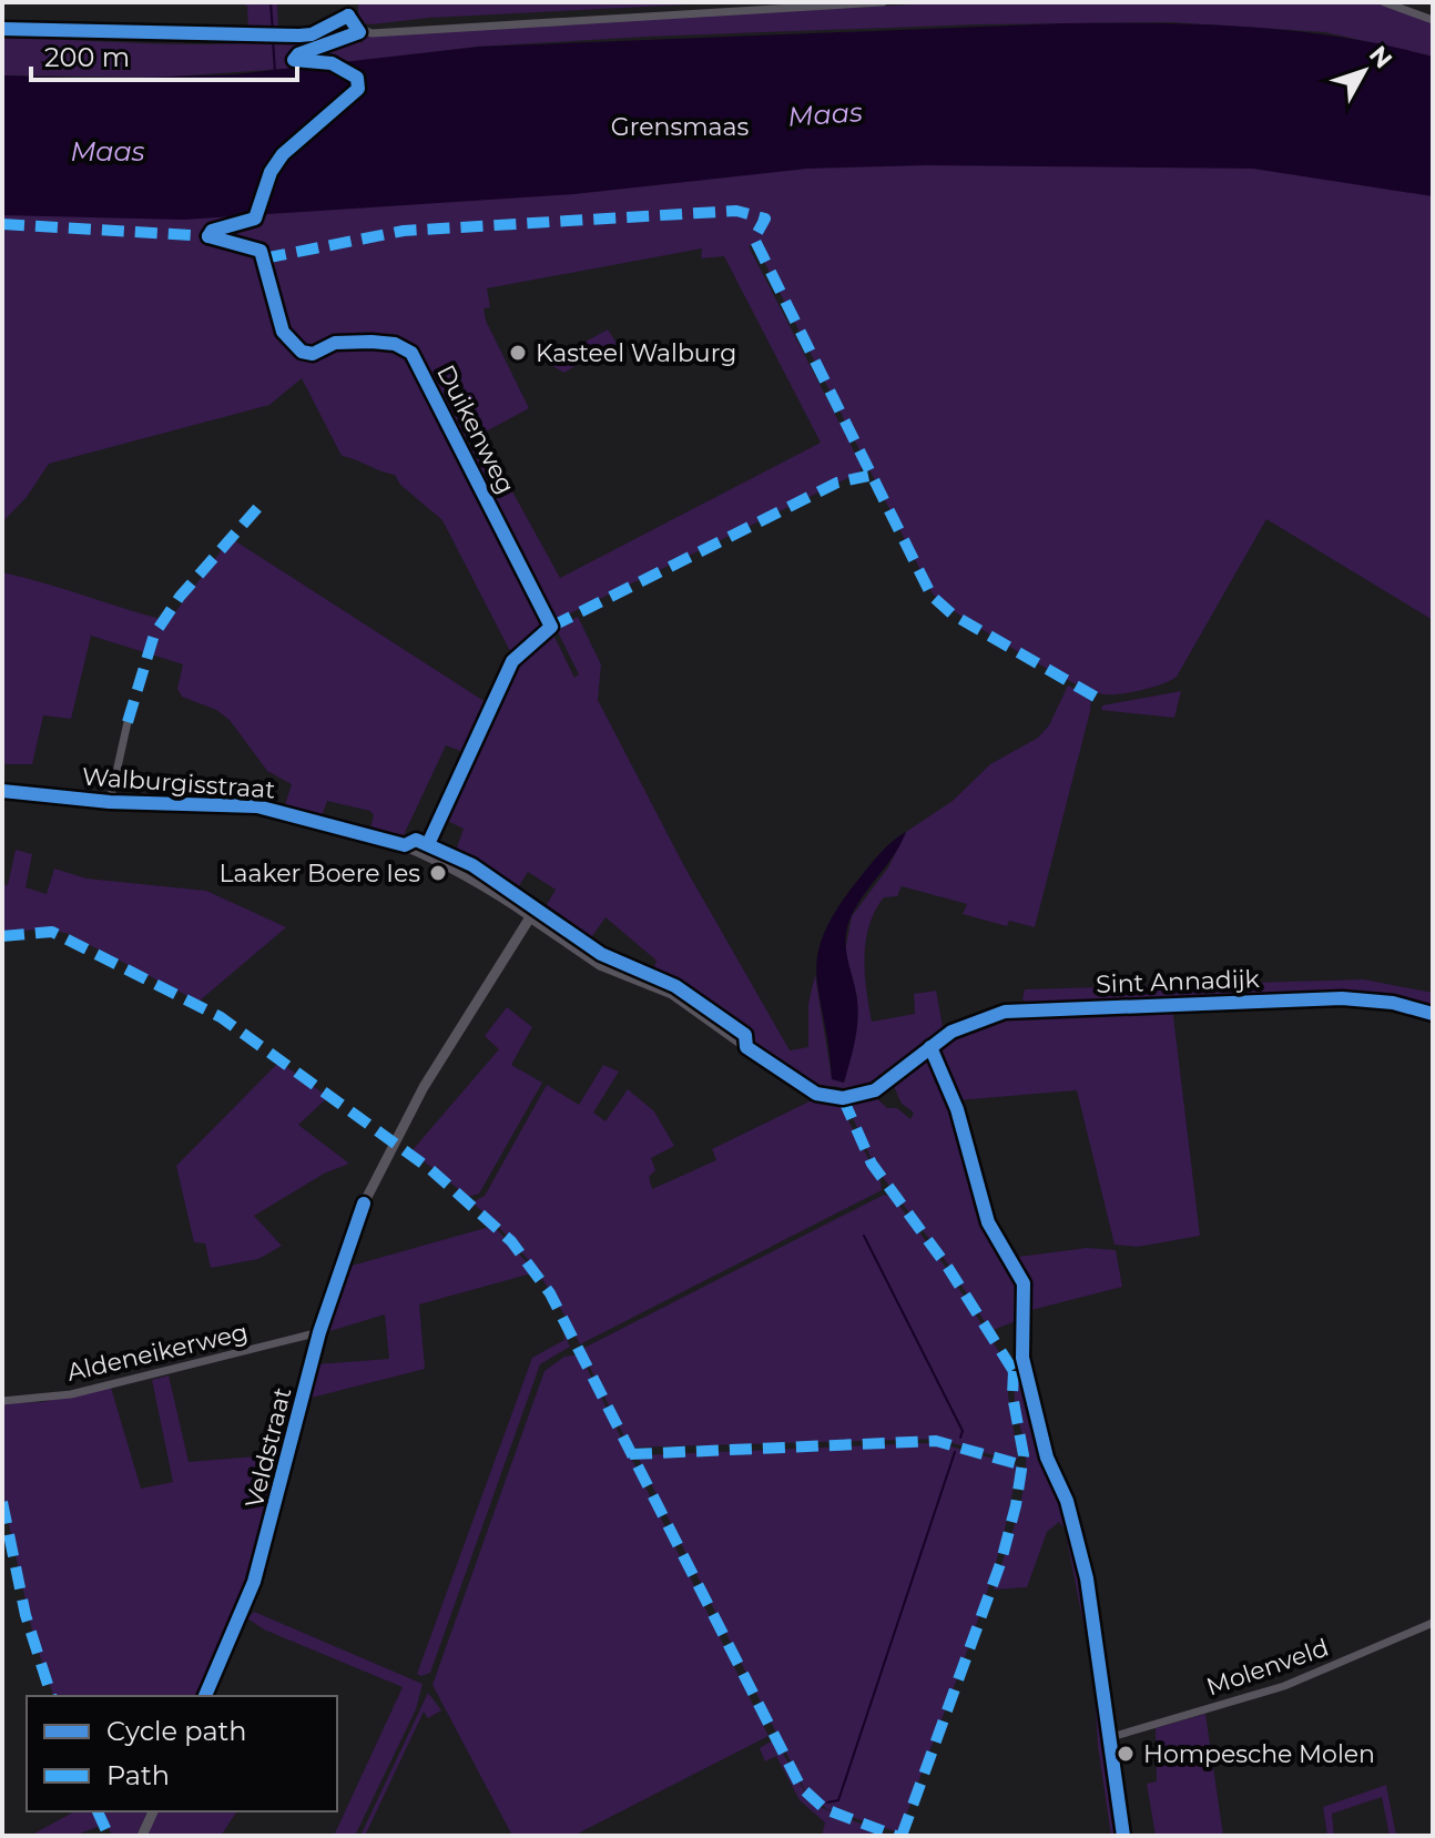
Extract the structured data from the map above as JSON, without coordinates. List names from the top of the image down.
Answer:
{
  "streets": {
    "street": [
      "Duikenweg",
      "Walburgisstraat",
      "Sint Annadijk",
      "Aldeneikerweg",
      "Veldstraat",
      "Molenveld"
    ]
  },
  "crossings": [
    ["Duikenweg", "Walburgisstraat"],
    ["Walburgisstraat", "Sint Annadijk"],
    ["Walburgisstraat", "Veldstraat"],
    ["Sint Annadijk", "Veldstraat"],
    ["Aldeneikerweg", "Veldstraat"]
  ],
  "water": ["Maas"],
  "parks": ["Grensmaas"],
  "places": ["Kasteel Walburg", "Laaker Boere Ies", "Hompesche Molen"],
  "legend": ["Cycle path", "Path"],
  "scale_bar": "200 m",
  "north": "top right"
}
